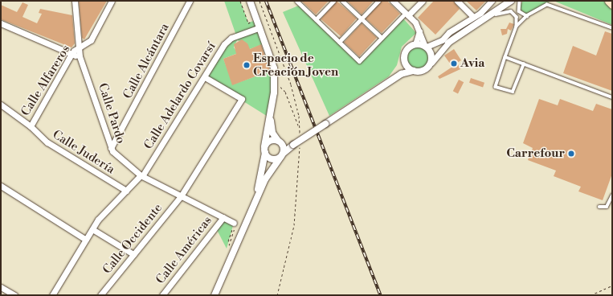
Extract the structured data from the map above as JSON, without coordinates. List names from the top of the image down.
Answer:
{
  "streets": {
    "street": [
      "Calle Alcántara",
      "Calle Alfareros",
      "Calle Adelardo Covarsí",
      "Calle Pardo",
      "Calle Judería",
      "Calle Occidente",
      "Calle Américas"
    ]
  },
  "crossings": [
    ["Calle Alcántara", "Calle Pardo"],
    ["Calle Alfareros", "Calle Pardo"],
    ["Calle Alfareros", "Calle Judería"],
    ["Calle Adelardo Covarsí", "Calle Pardo"],
    ["Calle Adelardo Covarsí", "Calle Judería"],
    ["Calle Adelardo Covarsí", "Calle Occidente"],
    ["Calle Pardo", "Calle Occidente"],
    ["Calle Pardo", "Calle Américas"]
  ],
  "places": ["Avia", "Espacio de Creación Joven", "Carrefour"]
}
